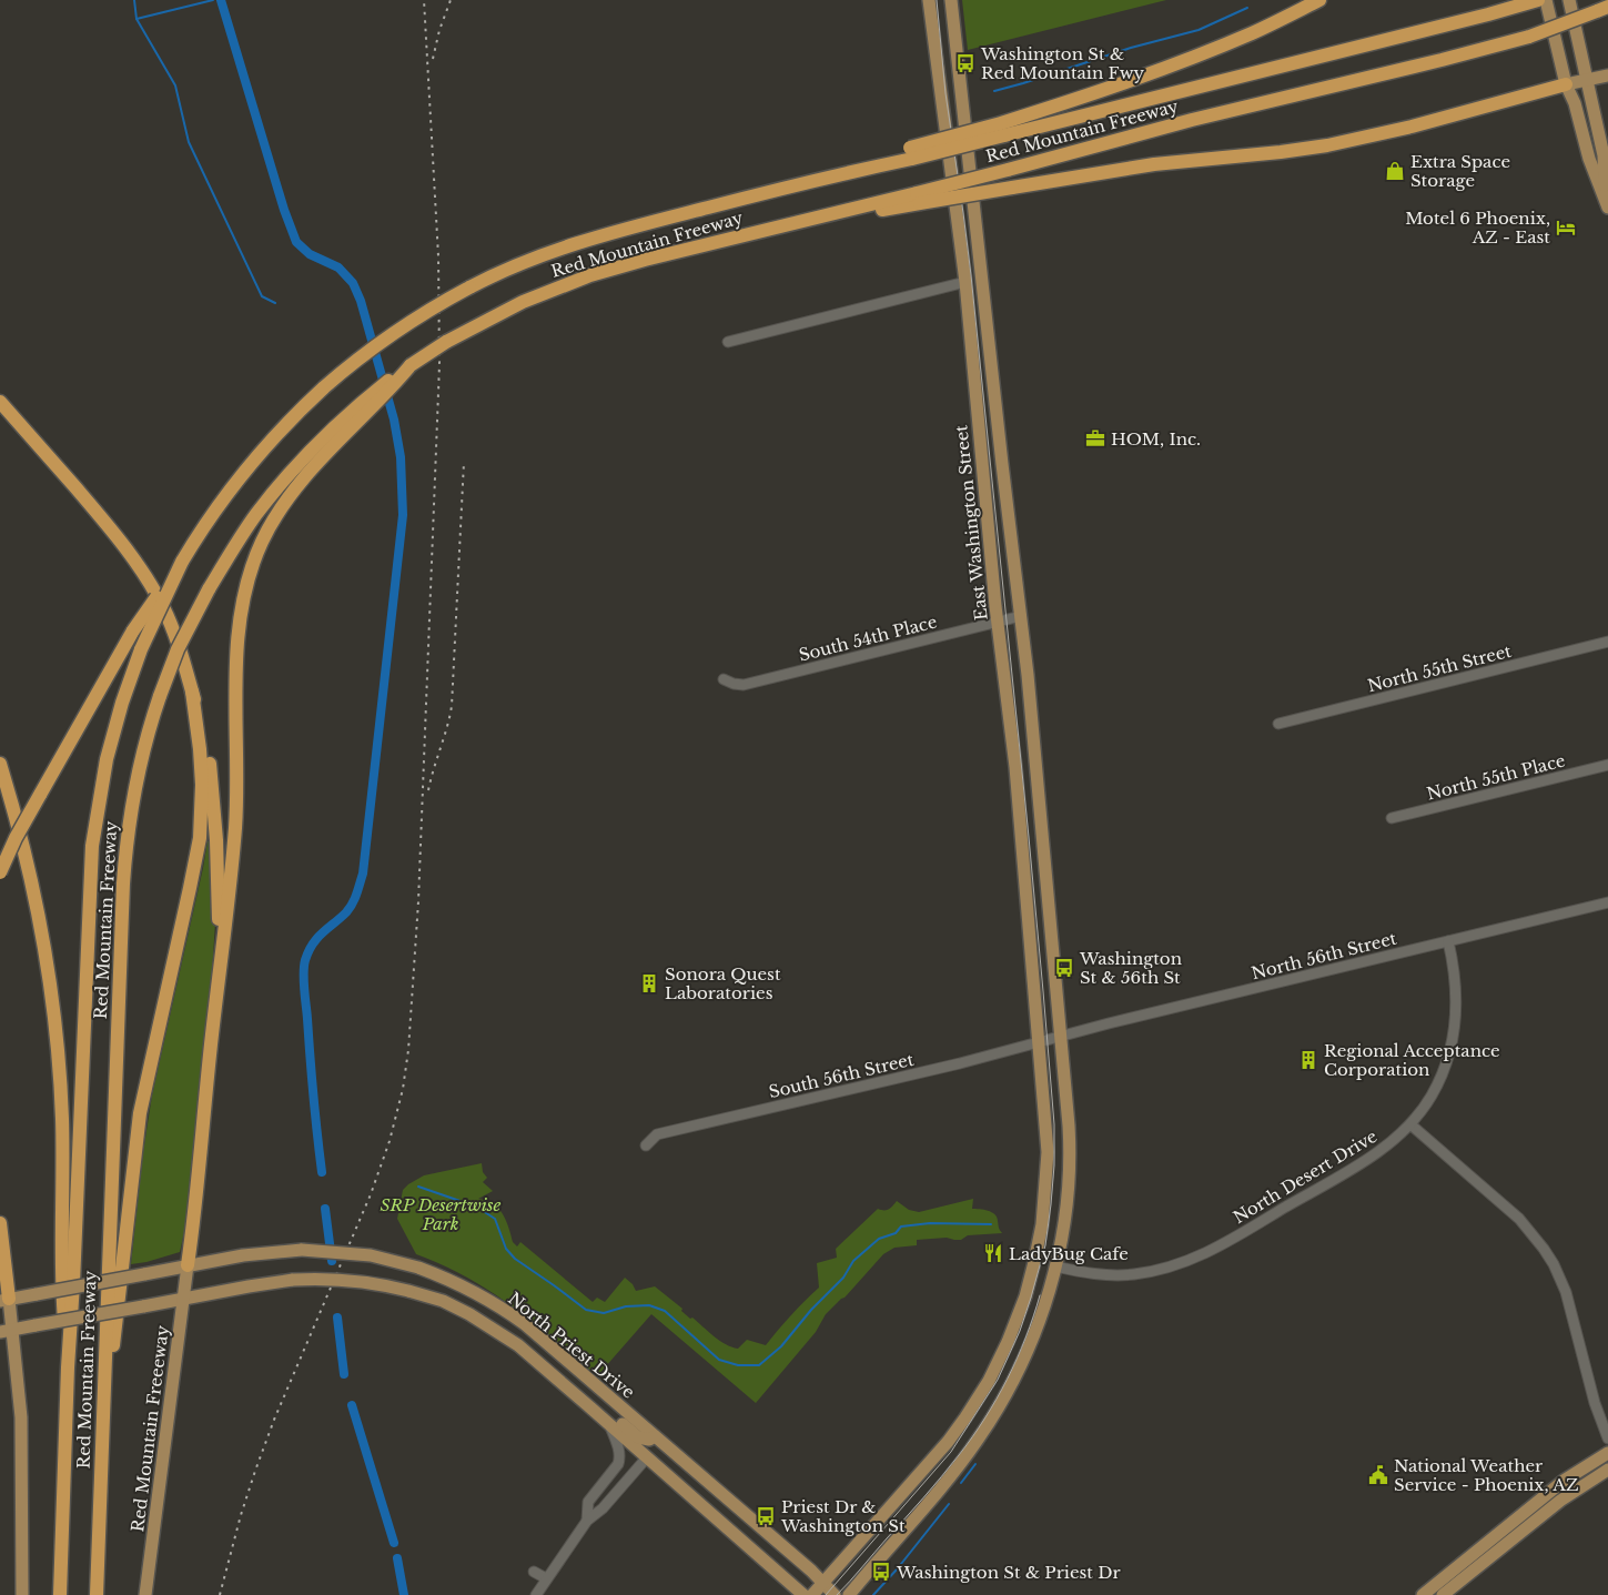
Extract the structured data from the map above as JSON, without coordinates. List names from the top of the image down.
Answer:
{
  "streets": {
    "highway": ["Red Mountain Freeway"],
    "main road": ["East Washington Street", "North Priest Drive", "Red Mountain Freeeway"],
    "street": [
      "South 54th Place",
      "North 55th Street",
      "North 55th Place",
      "North 56th Street",
      "South 56th Street",
      "North Desert Drive"
    ]
  },
  "crossings": [
    ["East Washington Street", "South 54th Place"],
    ["East Washington Street", "North 56th Street"],
    ["East Washington Street", "South 56th Street"],
    ["East Washington Street", "North Priest Drive"],
    ["North 56th Street", "South 56th Street"],
    ["North 56th Street", "North Desert Drive"],
    ["North Priest Drive", "Red Mountain Freeeway"]
  ],
  "parks": ["SRP Desertwise Park"],
  "places": {
    "bus stop": [
      "Washington St & Red Mountain Fwy",
      "Washington St & 56th St",
      "Priest Dr & Washington St",
      "Washington St & Priest Dr"
    ],
    "shop": ["Extra Space Storage"],
    "hotel": ["Motel 6 Phoenix, AZ - East"],
    "office": ["HOM, Inc."],
    "building": ["Sonora Quest Laboratories", "Regional Acceptance Corporation"],
    "restaurant": ["LadyBug Cafe"],
    "public building": ["National Weather Service - Phoenix, AZ"]
  }
}
